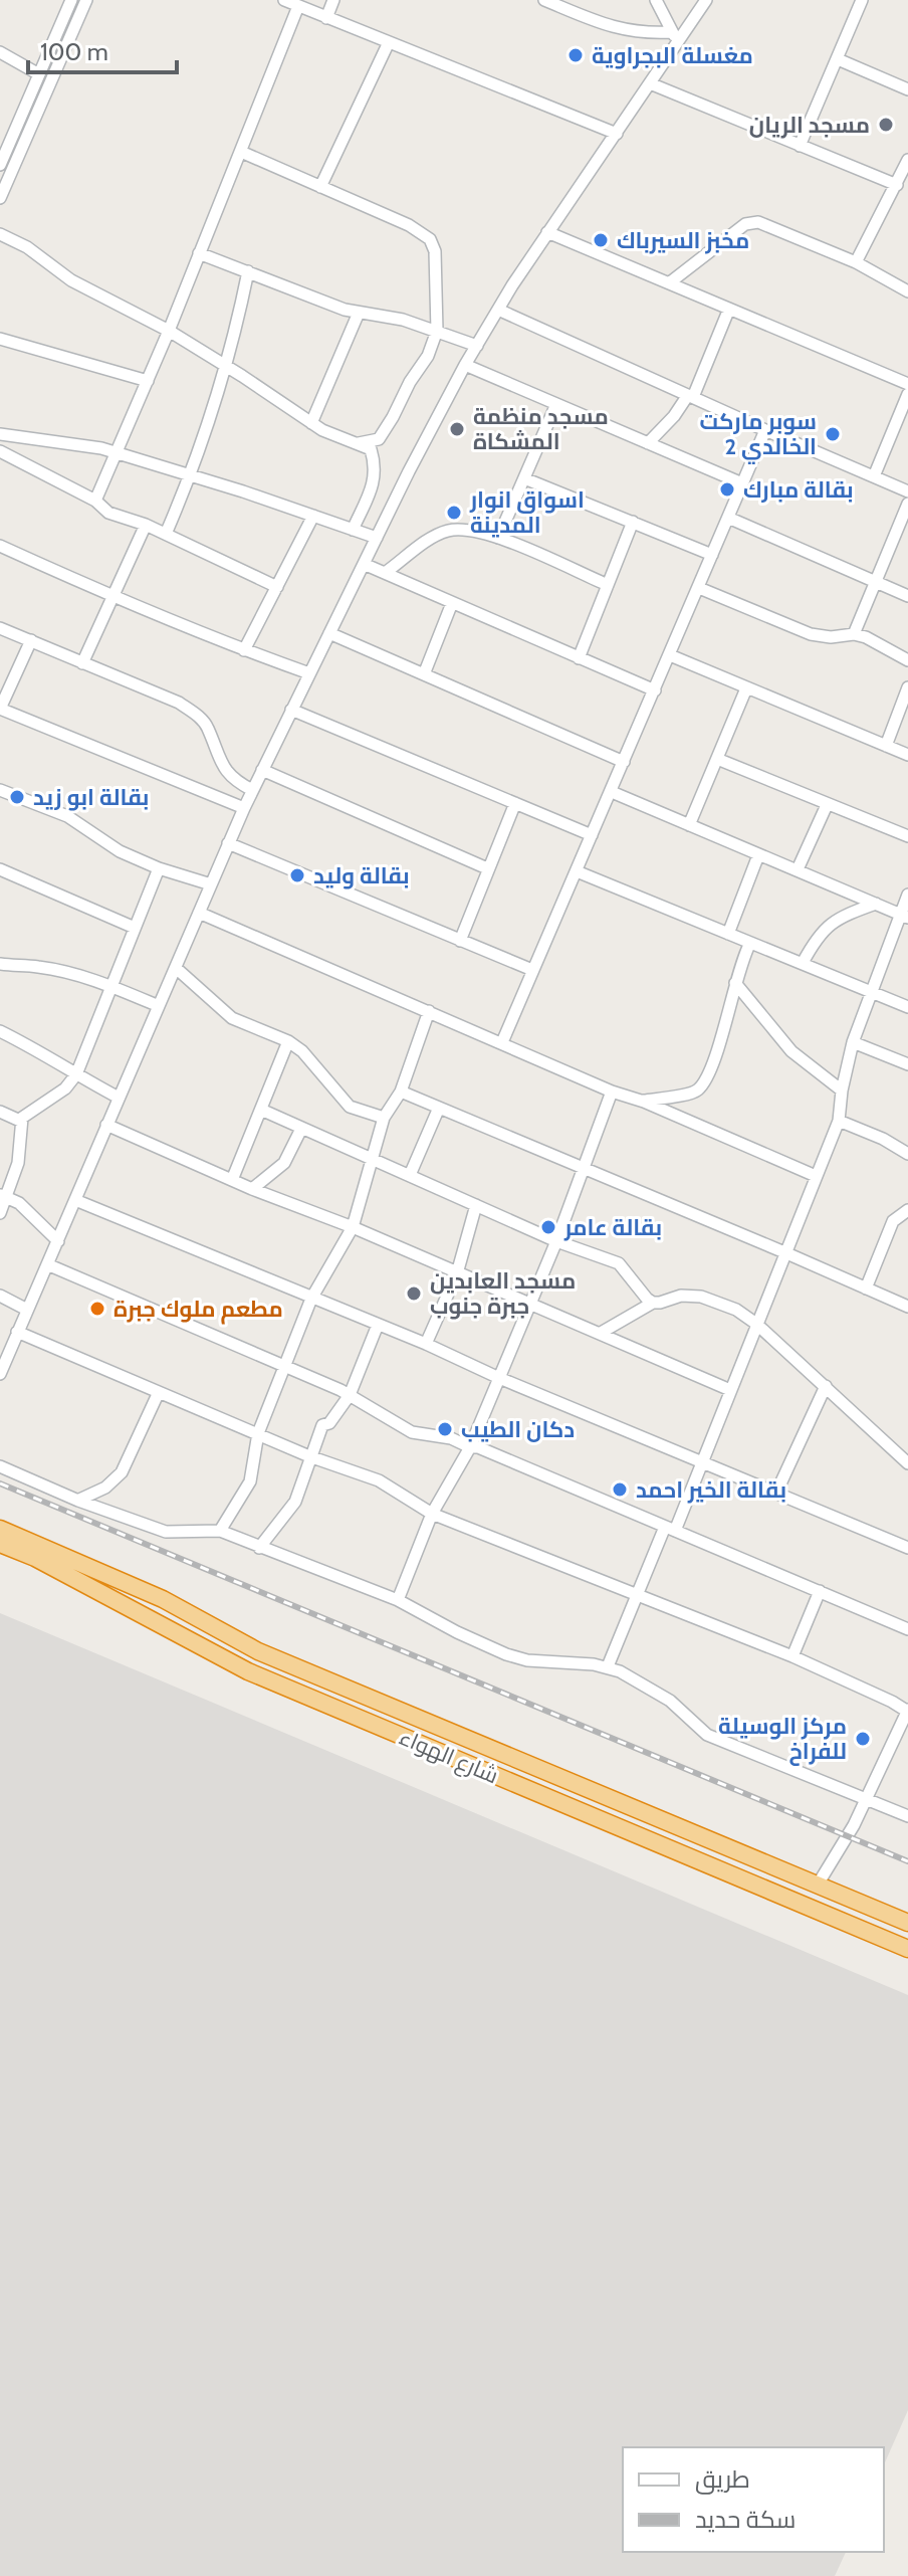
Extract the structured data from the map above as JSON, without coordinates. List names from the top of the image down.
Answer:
{
  "streets": {
    "highway": ["شارع الهواء"]
  },
  "places": [
    "مغسلة البجراوية",
    "مسجد الريان",
    "مخبز السيرباك",
    "مسجد منظمة المشكاة",
    "سوبر ماركت الخالدي 2",
    "بقالة مبارك",
    "اسواق انوار المدينة",
    "بقالة ابو زيد",
    "بقالة وليد",
    "بقالة عامر",
    "مسجد العابدين جبرة جنوب",
    "مطعم ملوك جبرة",
    "دكان الطيب",
    "بقالة الخير احمد",
    "مركز الوسيلة للفراخ"
  ],
  "legend": ["طريق", "سكة حديد"],
  "scale_bar": "100 m"
}
